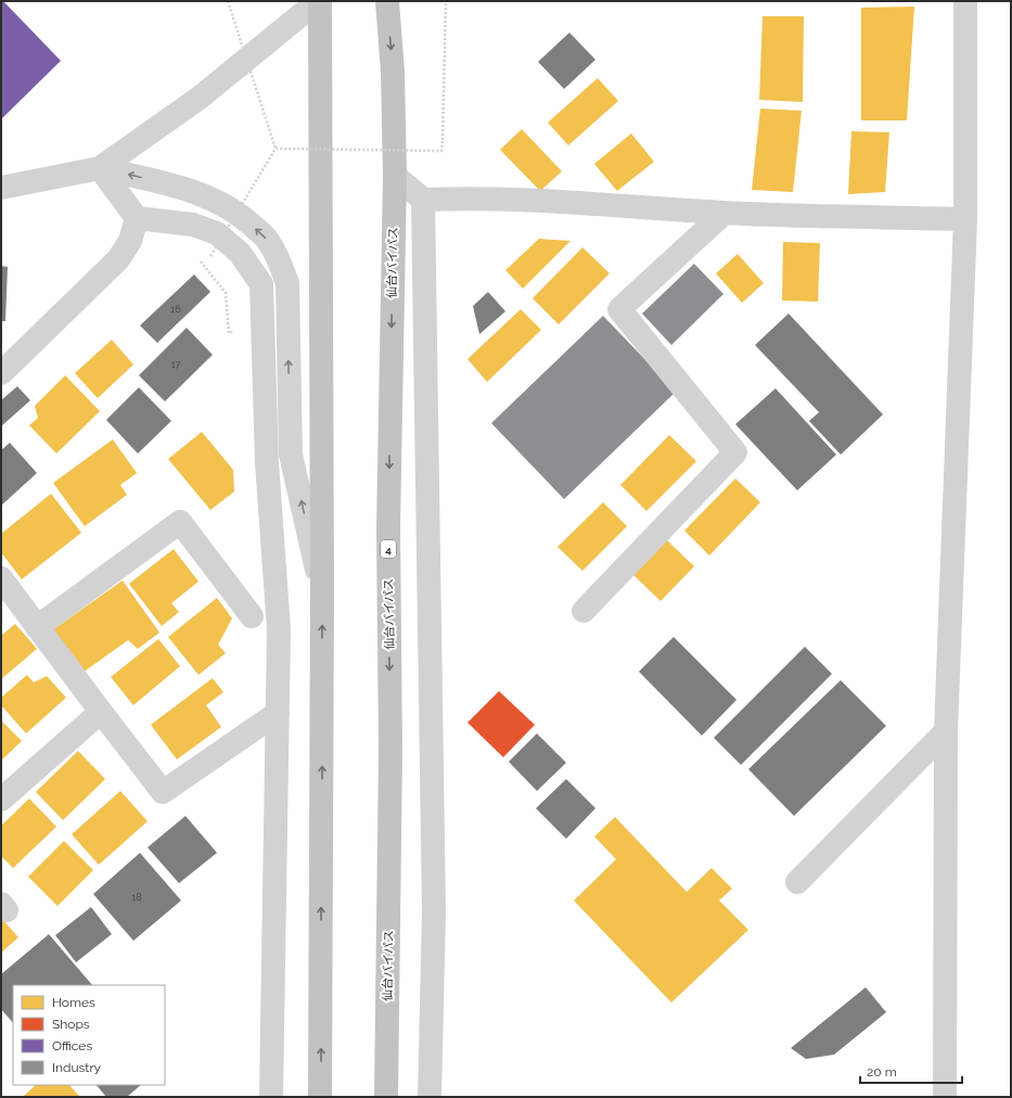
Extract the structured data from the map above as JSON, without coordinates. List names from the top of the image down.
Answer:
{
  "streets": {
    "highway": ["仙台バイパス", "4"]
  },
  "house_numbers": ["16", "17", "18"],
  "legend": [
    "Homes",
    "Shops",
    "Offices",
    "Industry"
  ],
  "scale_bar": "20 m"
}
